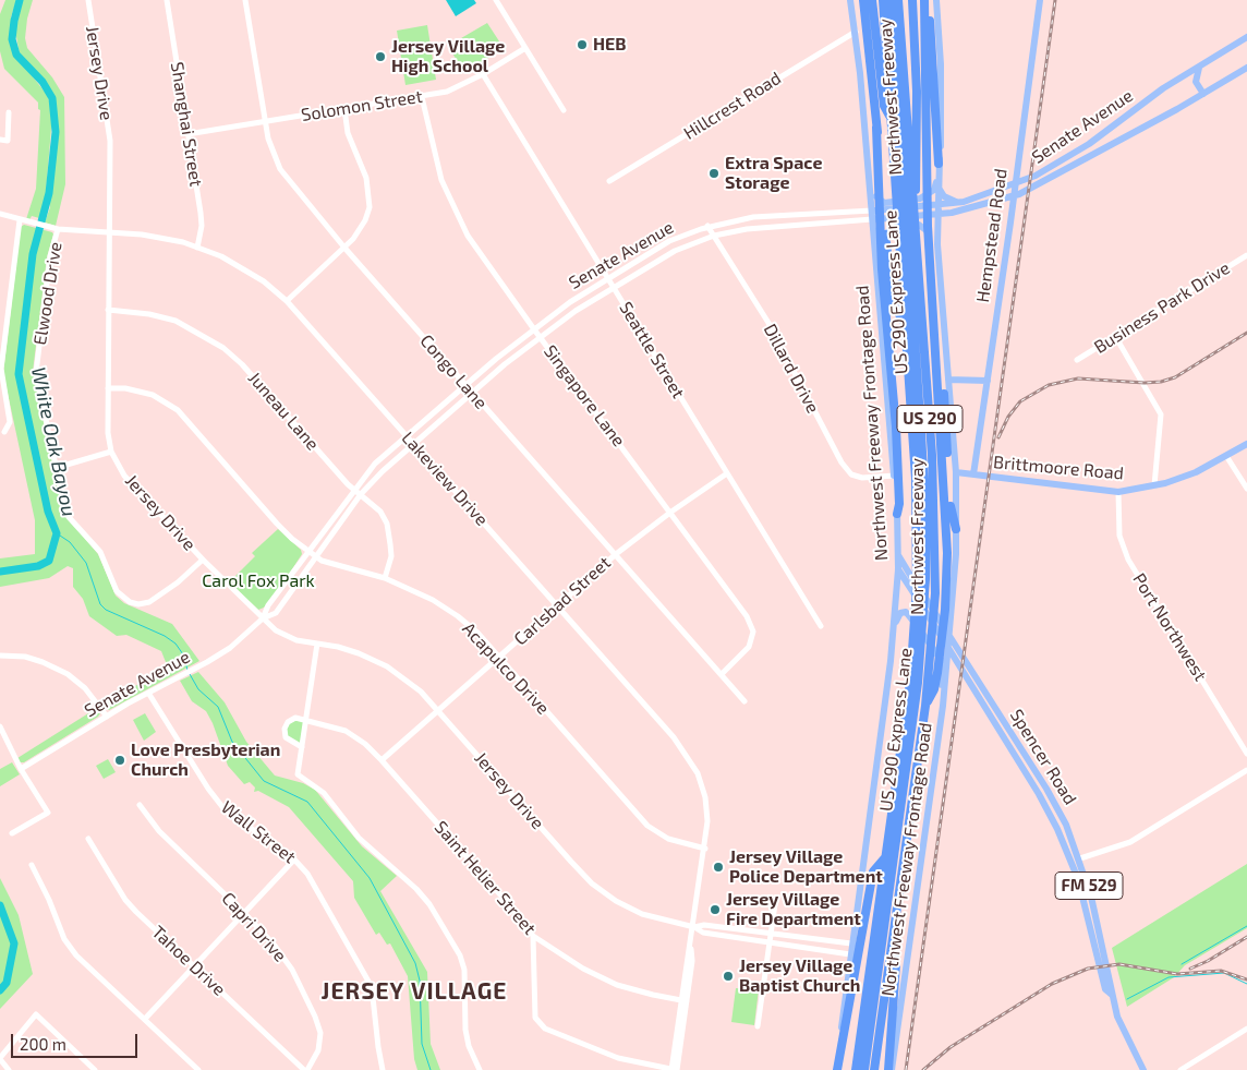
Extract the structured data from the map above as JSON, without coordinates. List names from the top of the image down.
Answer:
{
  "streets": {
    "highway": ["Northwest Freeway", "US 290 Express Lane", "US 290"],
    "main road": [
      "Senate Avenue",
      "Hempstead Road",
      "Northwest Freeway Frontage Road",
      "Brittmoore Road",
      "Spencer Road",
      "FM 529"
    ],
    "street": [
      "Jersey Drive",
      "Solomon Street",
      "Hillcrest Road",
      "Shanghai Street",
      "Elwood Drive",
      "Business Park Drive",
      "Seattle Street",
      "Dillard Drive",
      "Congo Lane",
      "Singapore Lane",
      "Juneau Lane",
      "Lakeview Drive",
      "Carlsbad Street",
      "Port Northwest",
      "Acapulco Drive",
      "Wall Street",
      "Saint Helier Street",
      "Capri Drive",
      "Tahoe Drive"
    ]
  },
  "crossings": [
    ["Jersey Drive", "Senate Avenue"],
    ["Jersey Drive", "Elwood Drive"],
    ["Jersey Drive", "Juneau Lane"],
    ["Jersey Drive", "Northwest Freeway Frontage Road"],
    ["Jersey Drive", "Lakeview Drive"],
    ["Jersey Drive", "Carlsbad Street"],
    ["Jersey Drive", "Acapulco Drive"],
    ["Northwest Freeway", "US 290 Express Lane"],
    ["Solomon Street", "Shanghai Street"],
    ["Solomon Street", "Seattle Street"],
    ["Solomon Street", "Congo Lane"],
    ["Solomon Street", "Singapore Lane"],
    ["Hillcrest Road", "Northwest Freeway Frontage Road"],
    ["Shanghai Street", "Lakeview Drive"],
    ["Senate Avenue", "Seattle Street"],
    ["Senate Avenue", "Dillard Drive"],
    ["Senate Avenue", "Congo Lane"],
    ["Senate Avenue", "Singapore Lane"],
    ["Senate Avenue", "Juneau Lane"],
    ["Senate Avenue", "Northwest Freeway Frontage Road"],
    ["Senate Avenue", "Lakeview Drive"],
    ["Senate Avenue", "Acapulco Drive"],
    ["Senate Avenue", "Wall Street"],
    ["Hempstead Road", "Brittmoore Road"],
    ["Elwood Drive", "Lakeview Drive"],
    ["Seattle Street", "Carlsbad Street"],
    ["Dillard Drive", "Northwest Freeway Frontage Road"],
    ["Congo Lane", "Singapore Lane"],
    ["Congo Lane", "Carlsbad Street"],
    ["Singapore Lane", "Carlsbad Street"],
    ["Juneau Lane", "Acapulco Drive"],
    ["Northwest Freeway Frontage Road", "Brittmoore Road"],
    ["Northwest Freeway Frontage Road", "Spencer Road"],
    ["Brittmoore Road", "Port Northwest"],
    ["Lakeview Drive", "Carlsbad Street"],
    ["Lakeview Drive", "Acapulco Drive"],
    ["Lakeview Drive", "Saint Helier Street"],
    ["Carlsbad Street", "Acapulco Drive"],
    ["Carlsbad Street", "Saint Helier Street"],
    ["Capri Drive", "Tahoe Drive"]
  ],
  "districts": ["JERSEY VILLAGE"],
  "water": ["White Oak Bayou"],
  "parks": ["Carol Fox Park"],
  "places": [
    "HEB",
    "Jersey Village High School",
    "Extra Space Storage",
    "Love Presbyterian Church",
    "Jersey Village Police Department",
    "Jersey Village Fire Department",
    "Jersey Village Baptist Church"
  ],
  "scale_bar": "200 m"
}
